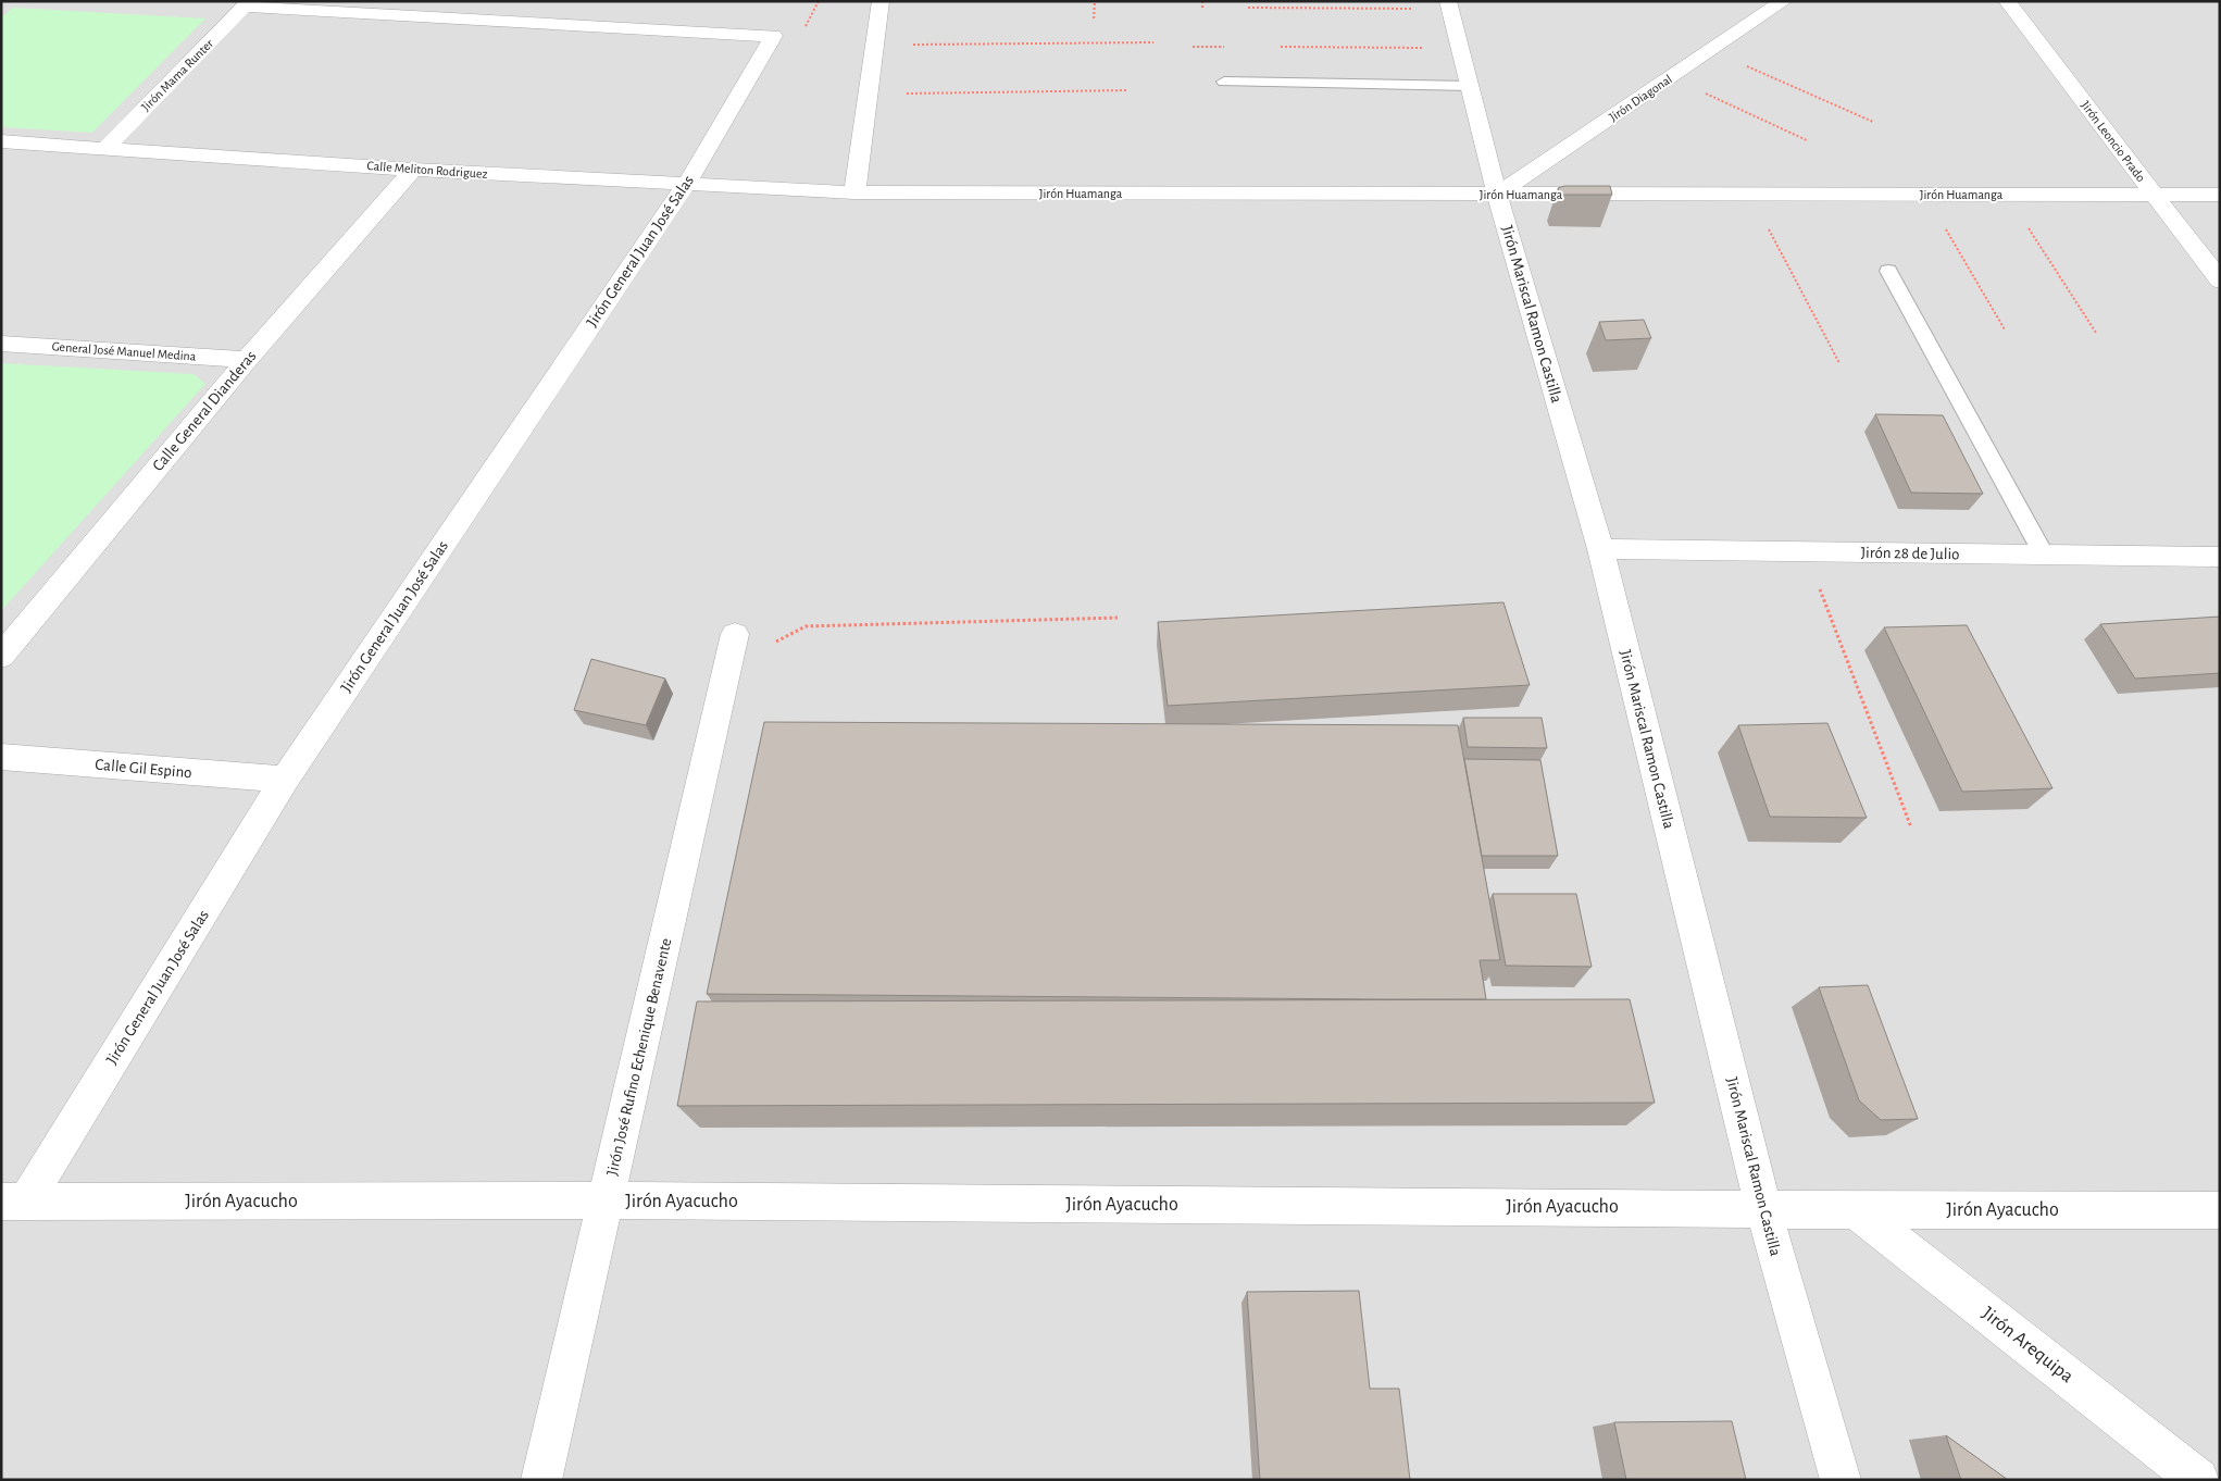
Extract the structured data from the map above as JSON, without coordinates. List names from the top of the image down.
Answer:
{
  "streets": {
    "street": [
      "Jirón Mama Runter",
      "Jirón Diagonal",
      "Jirón Leoncio Prado",
      "Calle Meliton Rodriguez",
      "Jirón Huamanga",
      "Jirón General Juan José Salas",
      "Jirón Mariscal Ramon Castilla",
      "General José Manuel Medina",
      "Calle General Dianderas",
      "Jirón 28 de Julio",
      "Calle Gil Espino",
      "Jirón José Rufino Echenique Benavente",
      "Jirón Ayacucho",
      "Jirón Arequipa"
    ]
  },
  "crossings": [
    ["Jirón Mama Runter", "Calle Meliton Rodriguez"],
    ["Jirón Mama Runter", "Jirón General Juan José Salas"],
    ["Jirón Diagonal", "Jirón Huamanga"],
    ["Jirón Diagonal", "Jirón Mariscal Ramon Castilla"],
    ["Jirón Leoncio Prado", "Jirón Huamanga"],
    ["Calle Meliton Rodriguez", "Jirón Huamanga"],
    ["Calle Meliton Rodriguez", "Jirón General Juan José Salas"],
    ["Calle Meliton Rodriguez", "Calle General Dianderas"],
    ["Jirón Huamanga", "Jirón Mariscal Ramon Castilla"],
    ["Jirón General Juan José Salas", "Calle Gil Espino"],
    ["Jirón General Juan José Salas", "Jirón Ayacucho"],
    ["Jirón Mariscal Ramon Castilla", "Jirón 28 de Julio"],
    ["Jirón Mariscal Ramon Castilla", "Jirón Ayacucho"],
    ["General José Manuel Medina", "Calle General Dianderas"],
    ["Jirón José Rufino Echenique Benavente", "Jirón Ayacucho"],
    ["Jirón Ayacucho", "Jirón Arequipa"]
  ]
}
